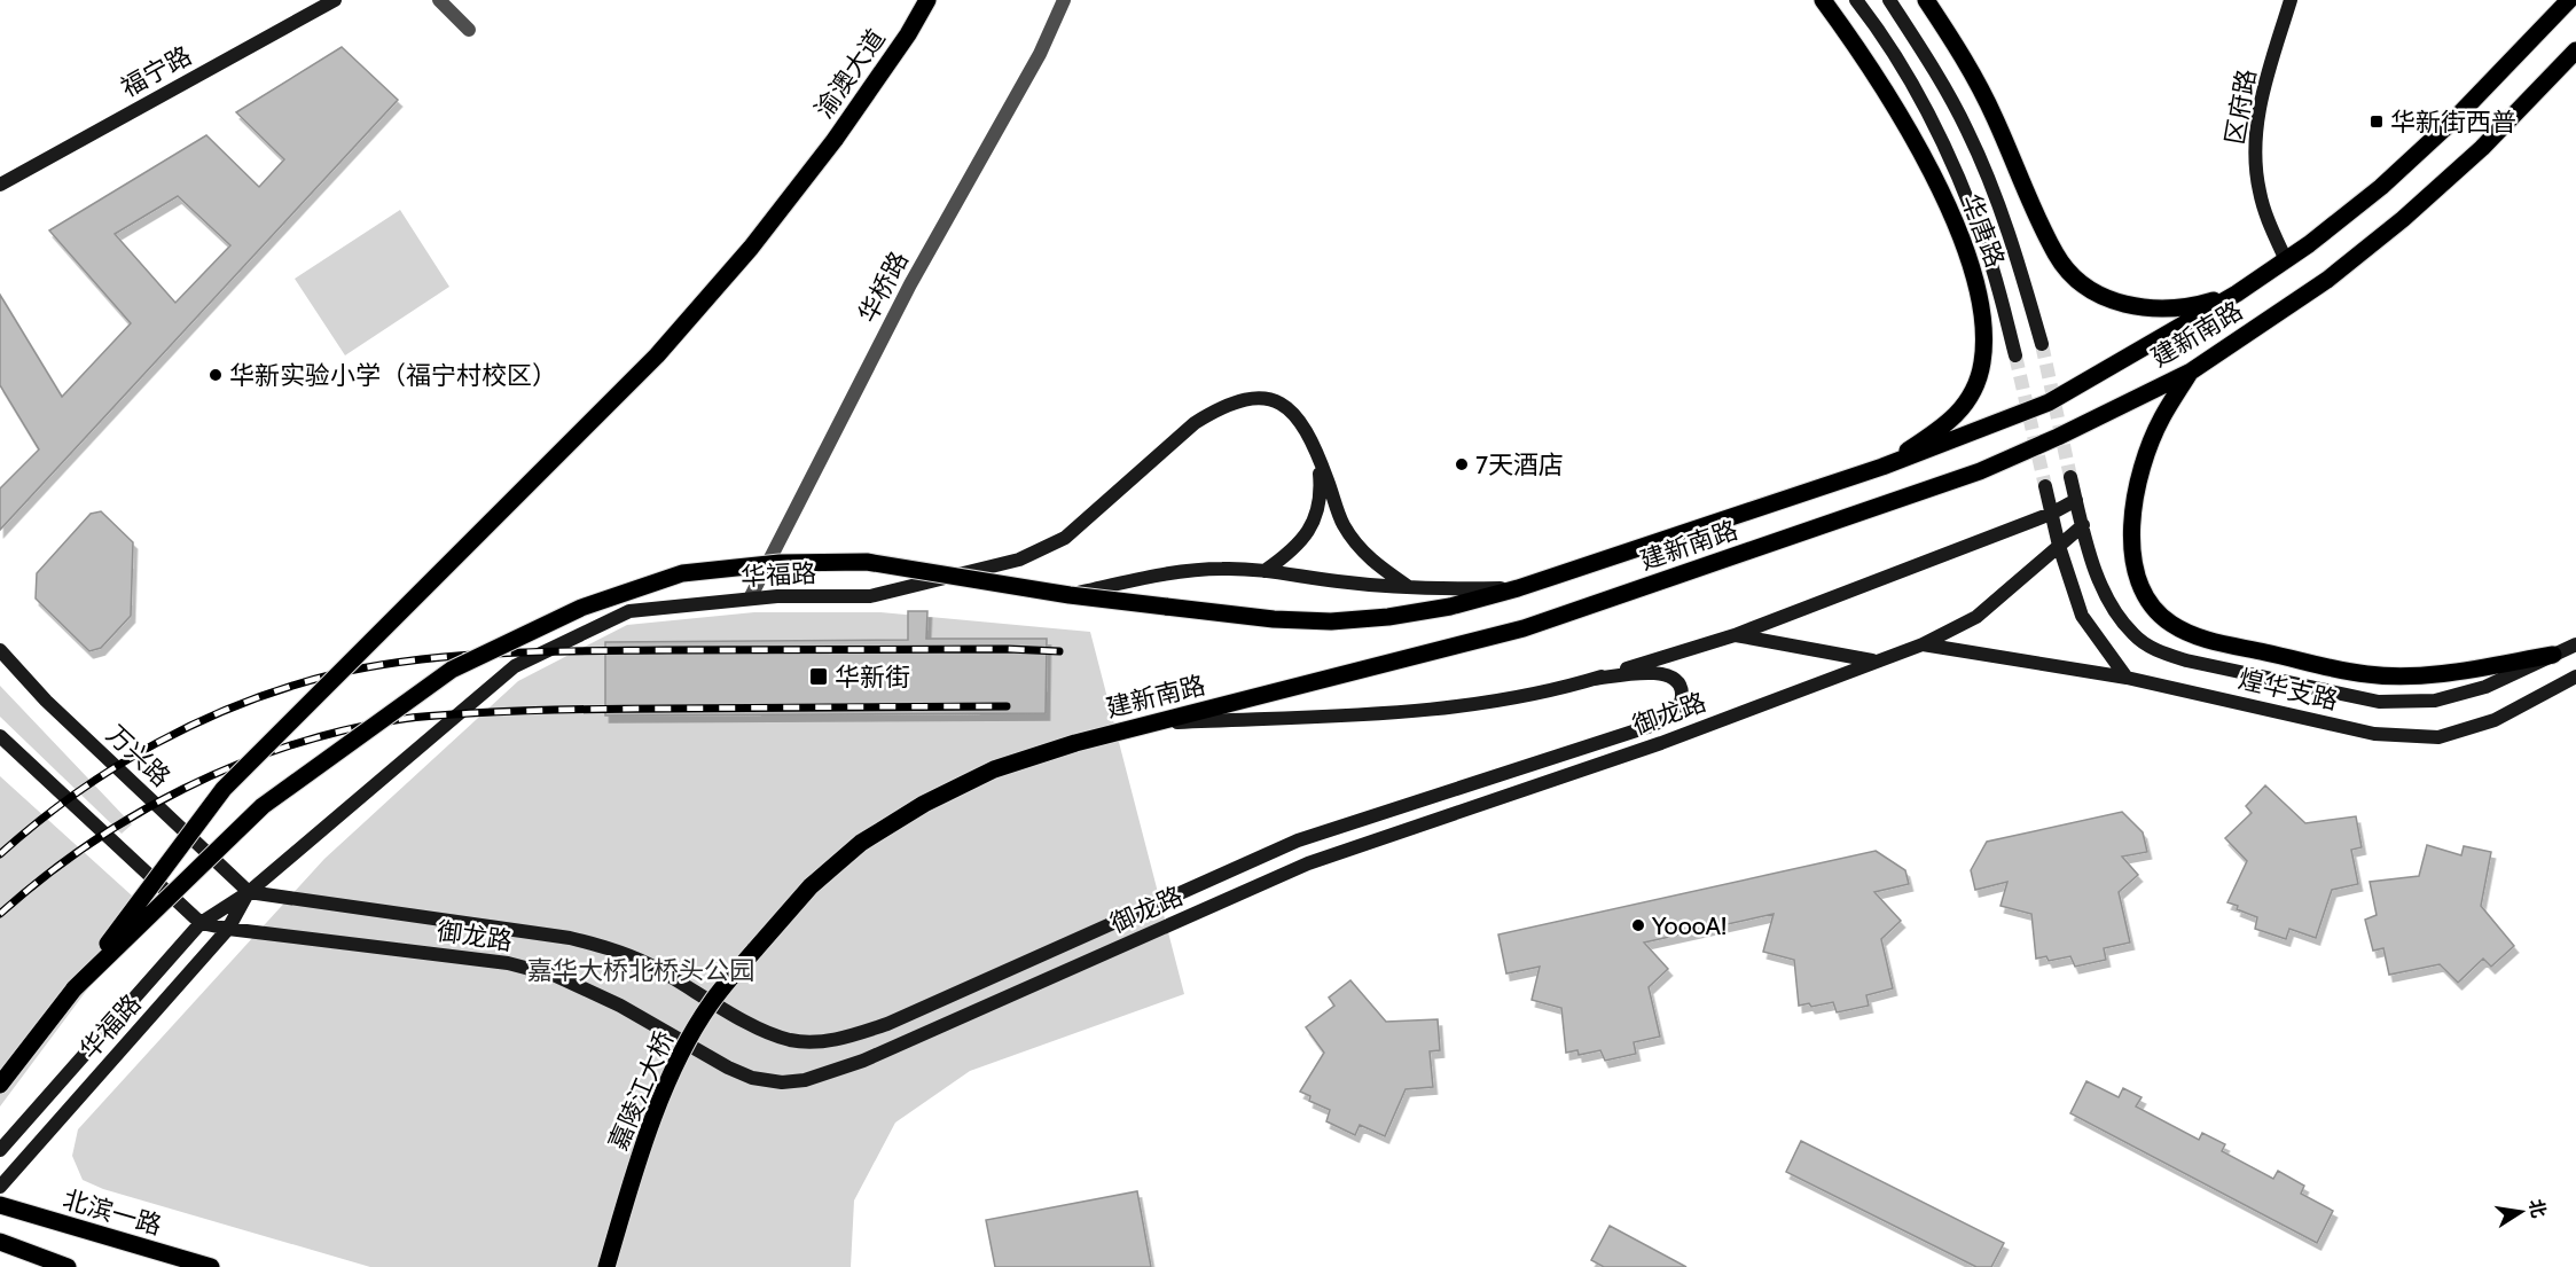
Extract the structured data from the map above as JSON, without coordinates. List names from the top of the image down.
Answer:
{
  "streets": {
    "main road": [
      "福宁路",
      "渝澳大道",
      "区府路",
      "华唐路",
      "建新南路",
      "华福路",
      "煌华支路",
      "御龙路",
      "万兴路",
      "嘉陵江大桥",
      "北滨一路"
    ],
    "street": ["华桥路"]
  },
  "crossings": [
    ["渝澳大道", "建新南路"],
    ["区府路", "建新南路"],
    ["华唐路", "建新南路"],
    ["华桥路", "华福路"],
    ["建新南路", "华福路"],
    ["建新南路", "嘉陵江大桥"],
    ["华福路", "御龙路"],
    ["华福路", "万兴路"],
    ["煌华支路", "御龙路"],
    ["御龙路", "万兴路"]
  ],
  "parks": ["嘉华大桥北桥头公园"],
  "places": {
    "transit": ["华新街西普", "华新街"],
    "other": ["华新实验小学（福宁村校区）", "7天酒店", "YoooA!"]
  },
  "north": "right"
}
